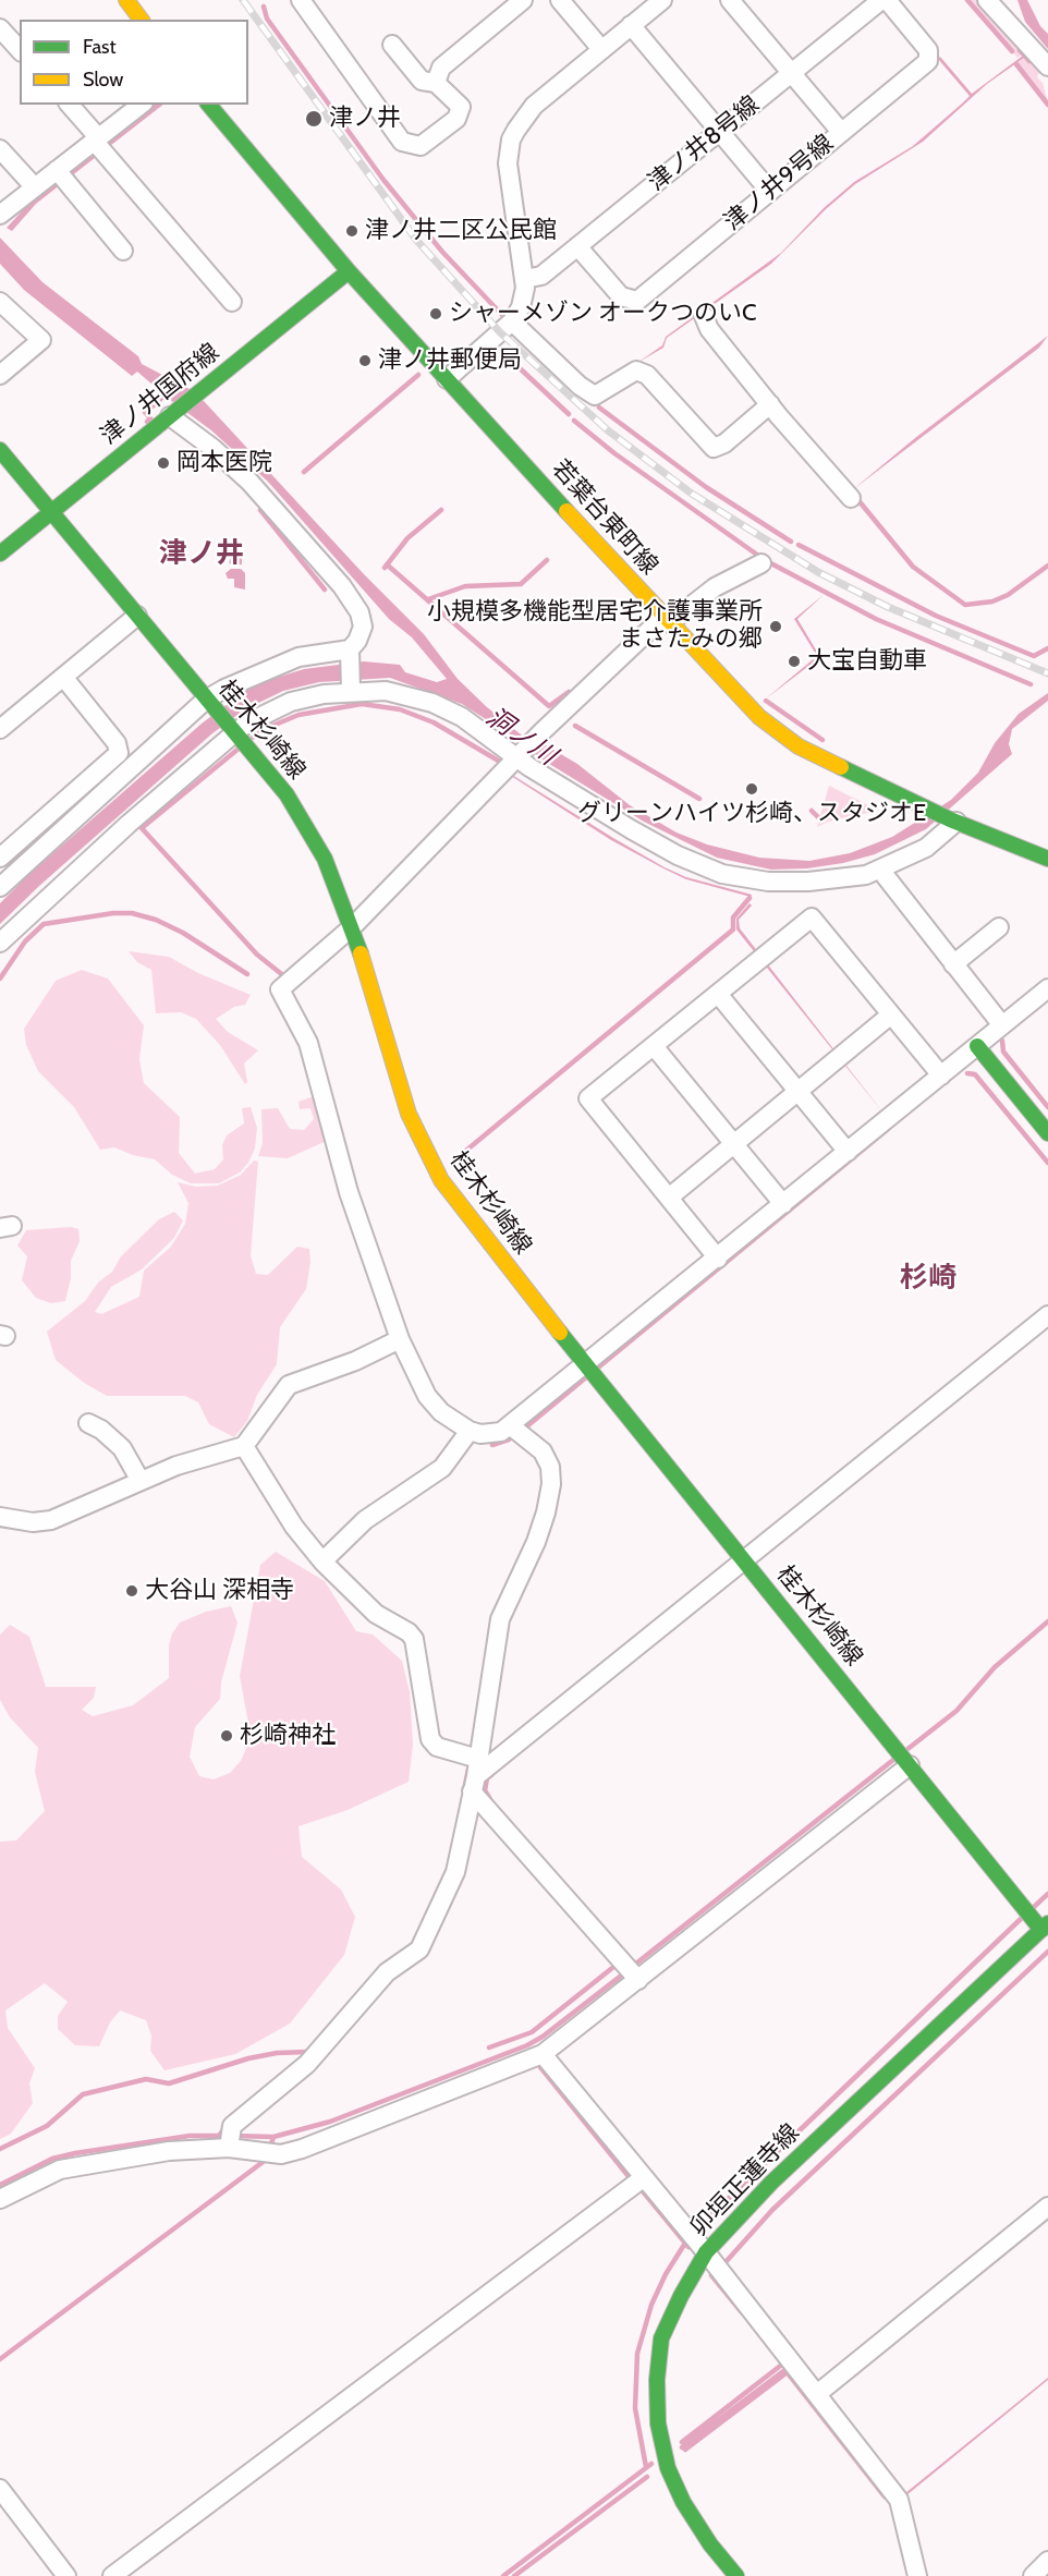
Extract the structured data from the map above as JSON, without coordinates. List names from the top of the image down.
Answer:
{
  "streets": {
    "main road": [
      "津ノ井国府線",
      "若葉台東町線",
      "桂木杉崎線",
      "卯垣正蓮寺線"
    ],
    "street": ["津ノ井8号線", "津ノ井9号線"]
  },
  "crossings": [
    ["津ノ井8号線", "津ノ井9号線"],
    ["津ノ井国府線", "若葉台東町線"],
    ["津ノ井国府線", "桂木杉崎線"],
    ["桂木杉崎線", "卯垣正蓮寺線"]
  ],
  "districts": ["津ノ井", "杉崎"],
  "water": ["洞ノ川"],
  "places": [
    "津ノ井",
    "津ノ井二区公民館",
    "シャーメゾン オークつのいC",
    "津ノ井郵便局",
    "岡本医院",
    "小規模多機能型居宅介護事業所 まさたみの郷",
    "大宝自動車",
    "グリーンハイツ杉崎、スタジオE",
    "大谷山 深相寺",
    "杉崎神社"
  ],
  "legend": ["Fast", "Slow"]
}
